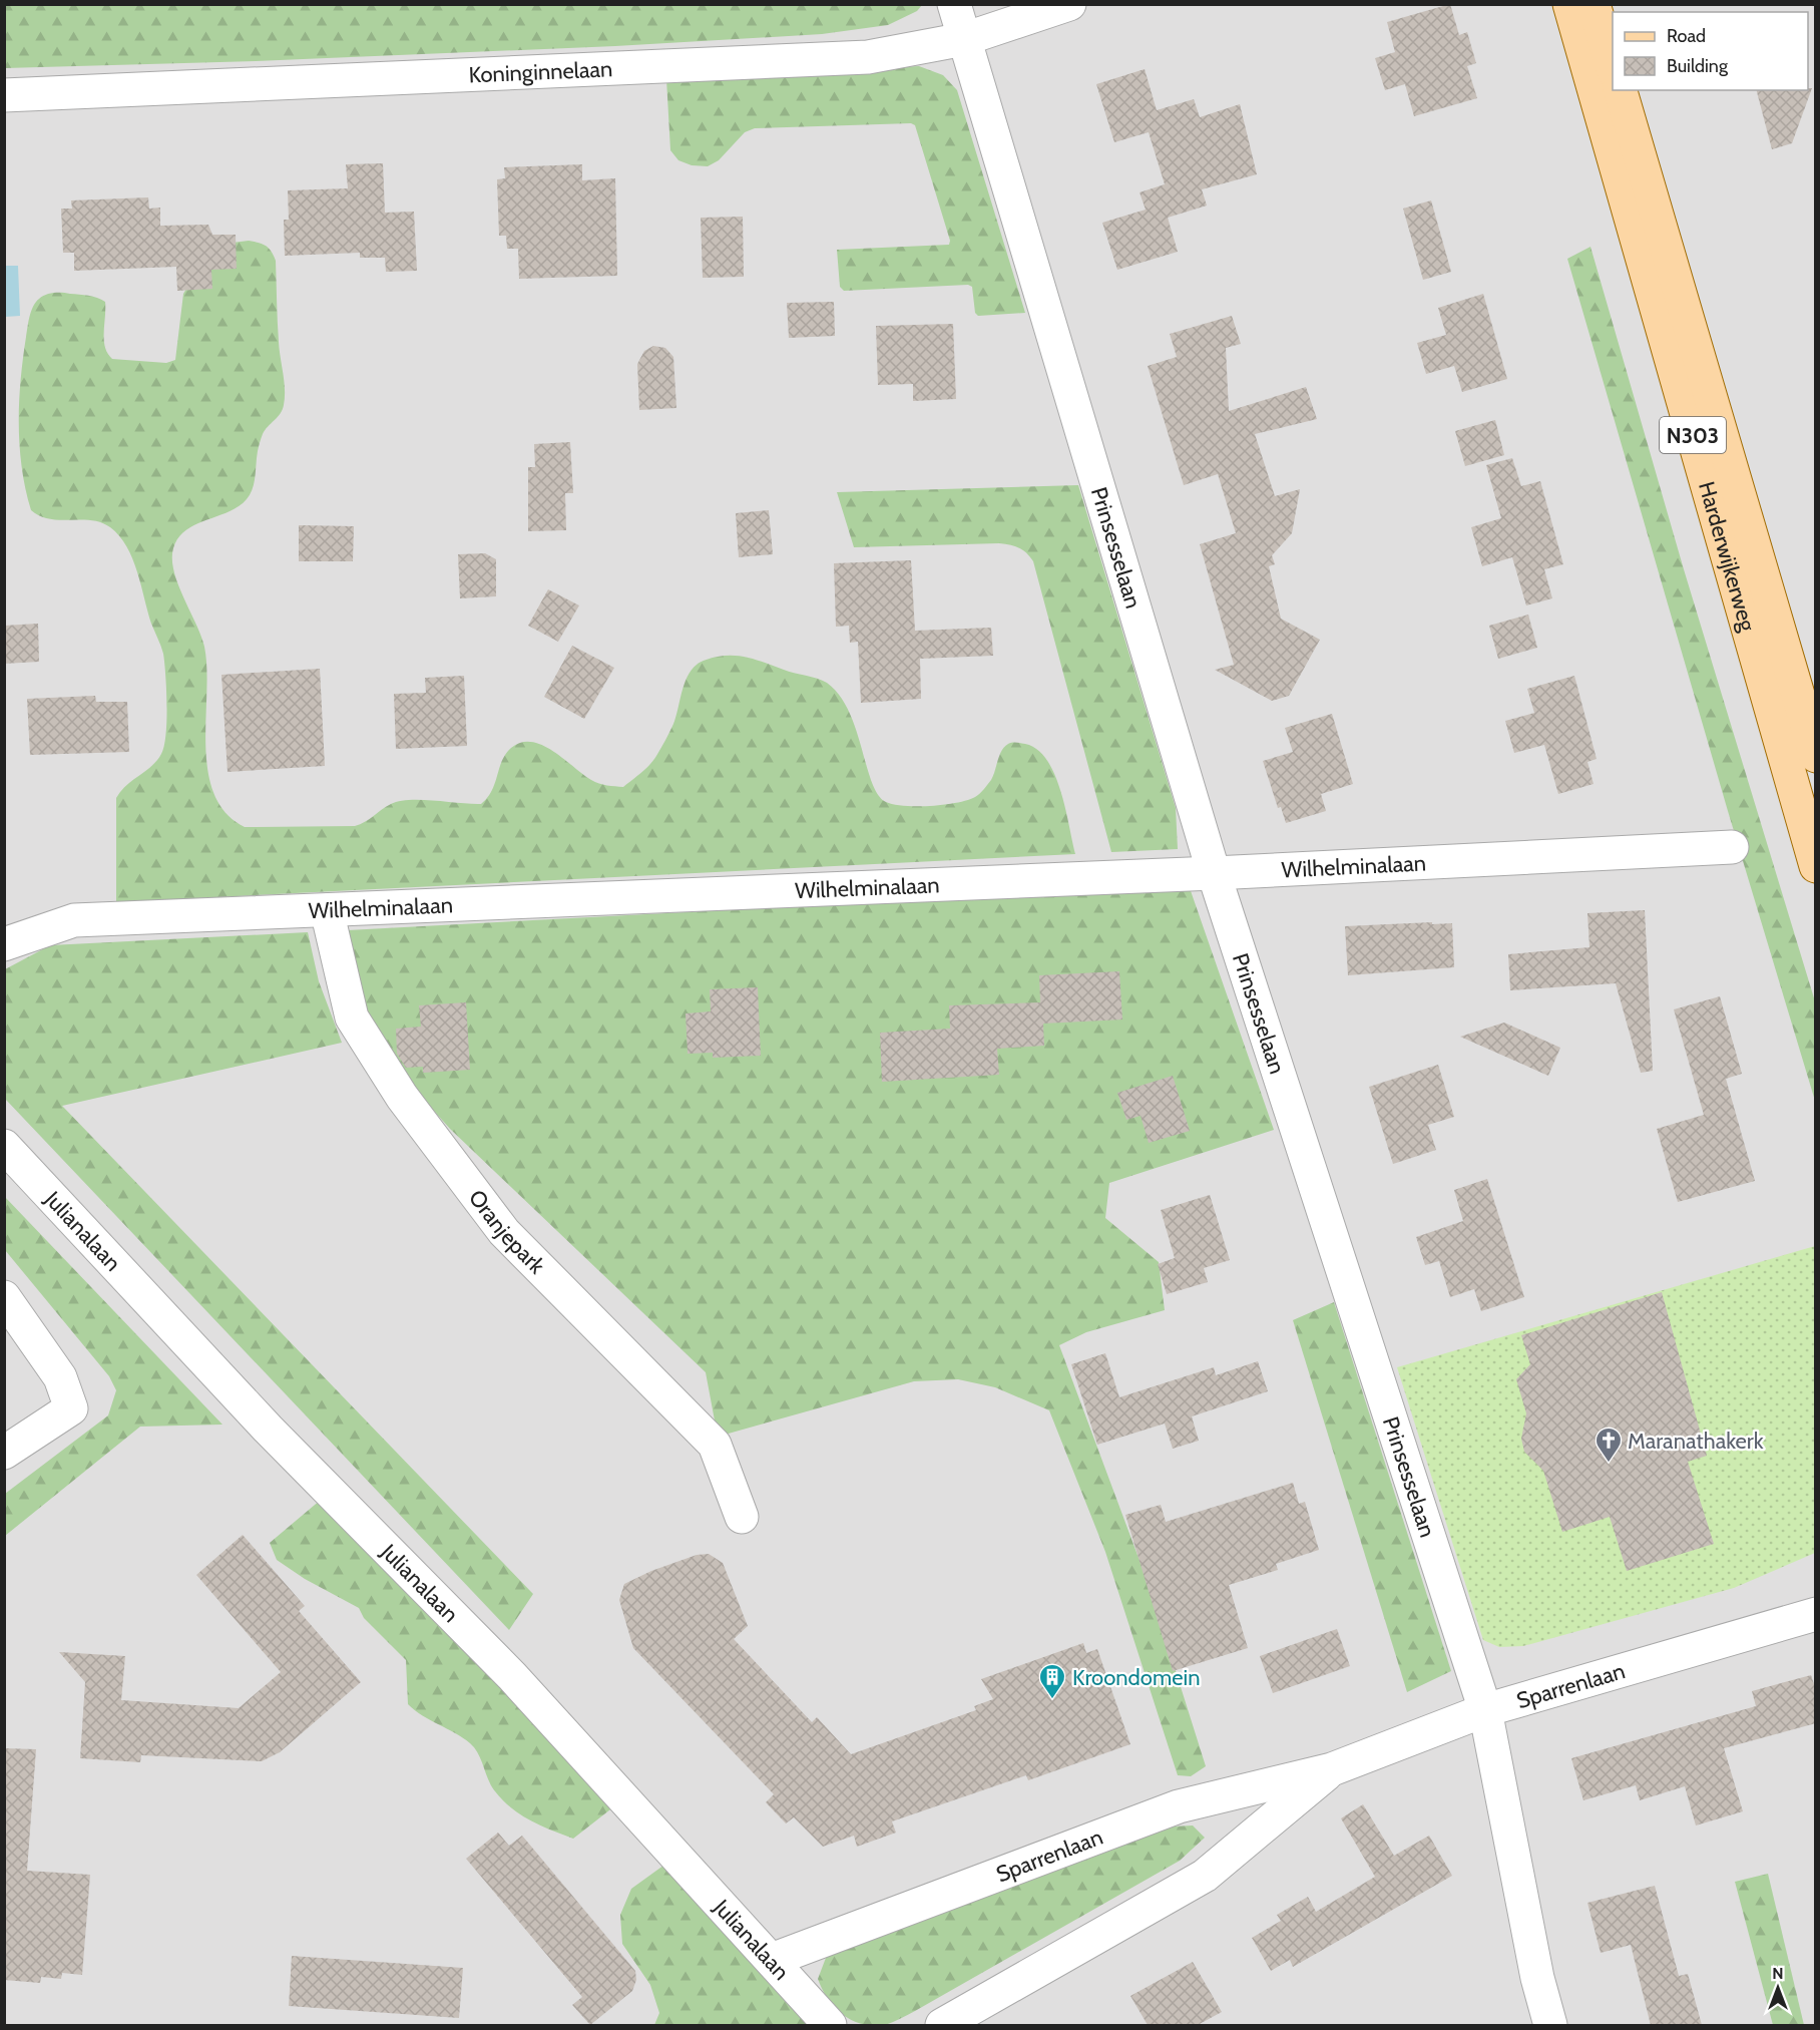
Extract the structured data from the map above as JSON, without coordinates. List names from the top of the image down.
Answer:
{
  "streets": {
    "main road": ["N303", "Harderwijkerweg"],
    "street": [
      "Koninginnelaan",
      "Prinsesselaan",
      "Wilhelminalaan",
      "Oranjepark",
      "Julianalaan",
      "Sparrenlaan"
    ]
  },
  "crossings": [
    ["Koninginnelaan", "Prinsesselaan"],
    ["Prinsesselaan", "Wilhelminalaan"],
    ["Prinsesselaan", "Sparrenlaan"],
    ["Wilhelminalaan", "Oranjepark"],
    ["Julianalaan", "Sparrenlaan"]
  ],
  "places": {
    "church": ["Maranathakerk"],
    "building": ["Kroondomein"]
  },
  "legend": ["Road", "Building"],
  "north": "top"
}
